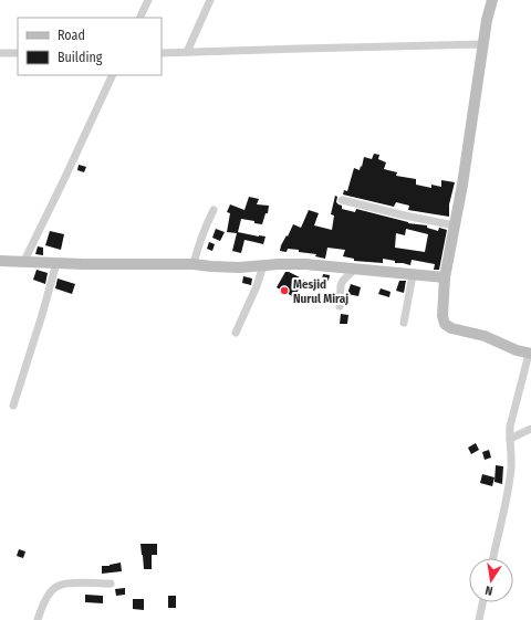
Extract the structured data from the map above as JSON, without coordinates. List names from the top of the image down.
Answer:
{
  "places": ["Mesjid Nurul Miraj"],
  "legend": ["Road", "Building"],
  "north": "bottom"
}
